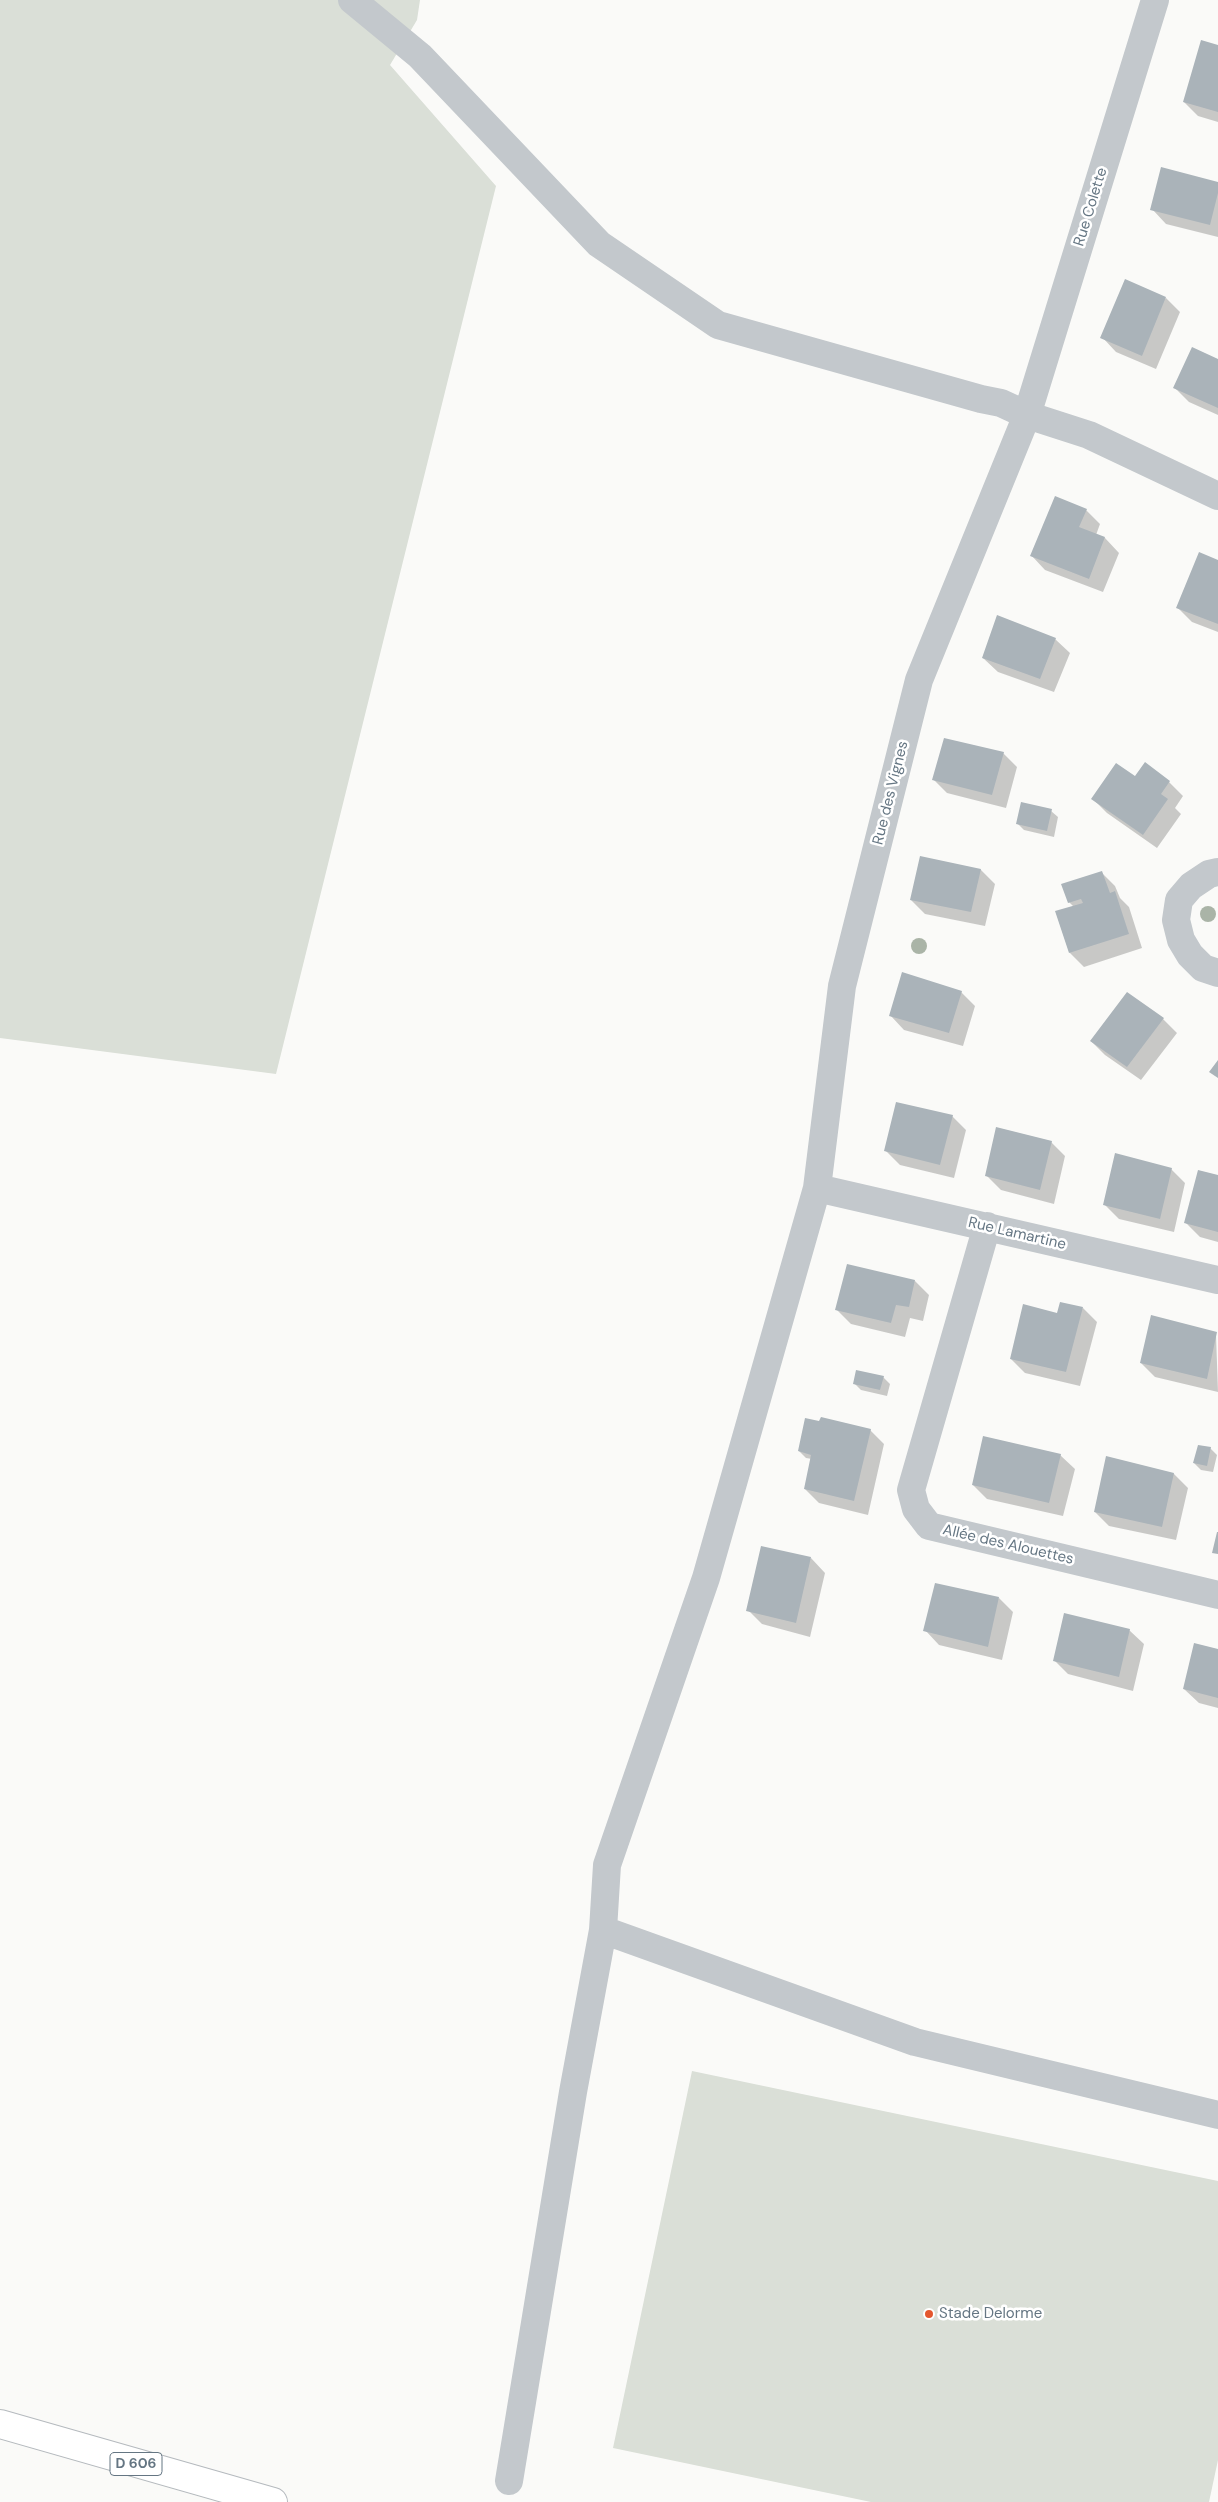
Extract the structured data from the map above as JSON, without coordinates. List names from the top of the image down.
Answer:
{
  "streets": {
    "main road": ["D 606"],
    "street": [
      "Rue Colette",
      "Rue des Vignes",
      "Rue Lamartine",
      "Allée des Alouettes"
    ]
  },
  "crossings": [
    ["Rue Colette", "Rue des Vignes"],
    ["Rue des Vignes", "Rue Lamartine"],
    ["Rue Lamartine", "Allée des Alouettes"]
  ],
  "places": ["Stade Delorme"]
}
